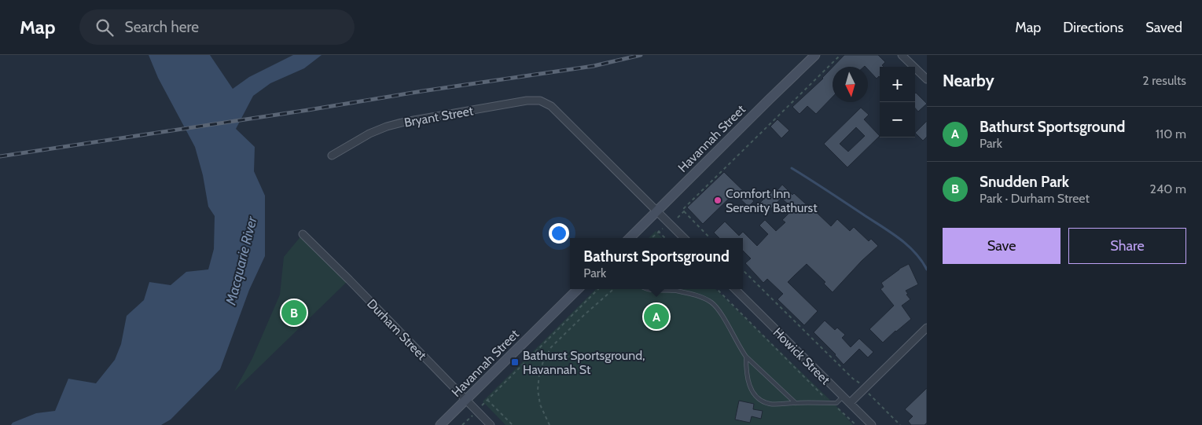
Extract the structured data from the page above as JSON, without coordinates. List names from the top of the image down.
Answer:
{
  "streets": {
    "street": [
      "Bryant Street",
      "Havannah Street",
      "Durham Street",
      "Howick Street"
    ]
  },
  "crossings": [
    ["Bryant Street", "Havannah Street"],
    ["Havannah Street", "Durham Street"]
  ],
  "water": ["Macquarie River"],
  "places": {
    "other": ["Comfort Inn Serenity Bathurst"],
    "transit": ["Bathurst Sportsground, Havannah St"]
  },
  "north": "bottom",
  "page": {
    "header": "Map",
    "search": "Search here",
    "nav": ["Map", "Directions", "Saved"],
    "heading": ["Nearby", "2 results"],
    "map_buttons": ["+", "−"],
    "list": [
      {
        "mark": "A",
        "name": "Bathurst Sportsground",
        "note": "Park",
        "value": "110 m"
      },
      {
        "mark": "B",
        "name": "Snudden Park",
        "note": "Park · Durham Street",
        "value": "240 m"
      }
    ],
    "buttons": ["Save", "Share"],
    "popup": ["Bathurst Sportsground", "Park"],
    "pins": ["B", "A"]
  }
}
